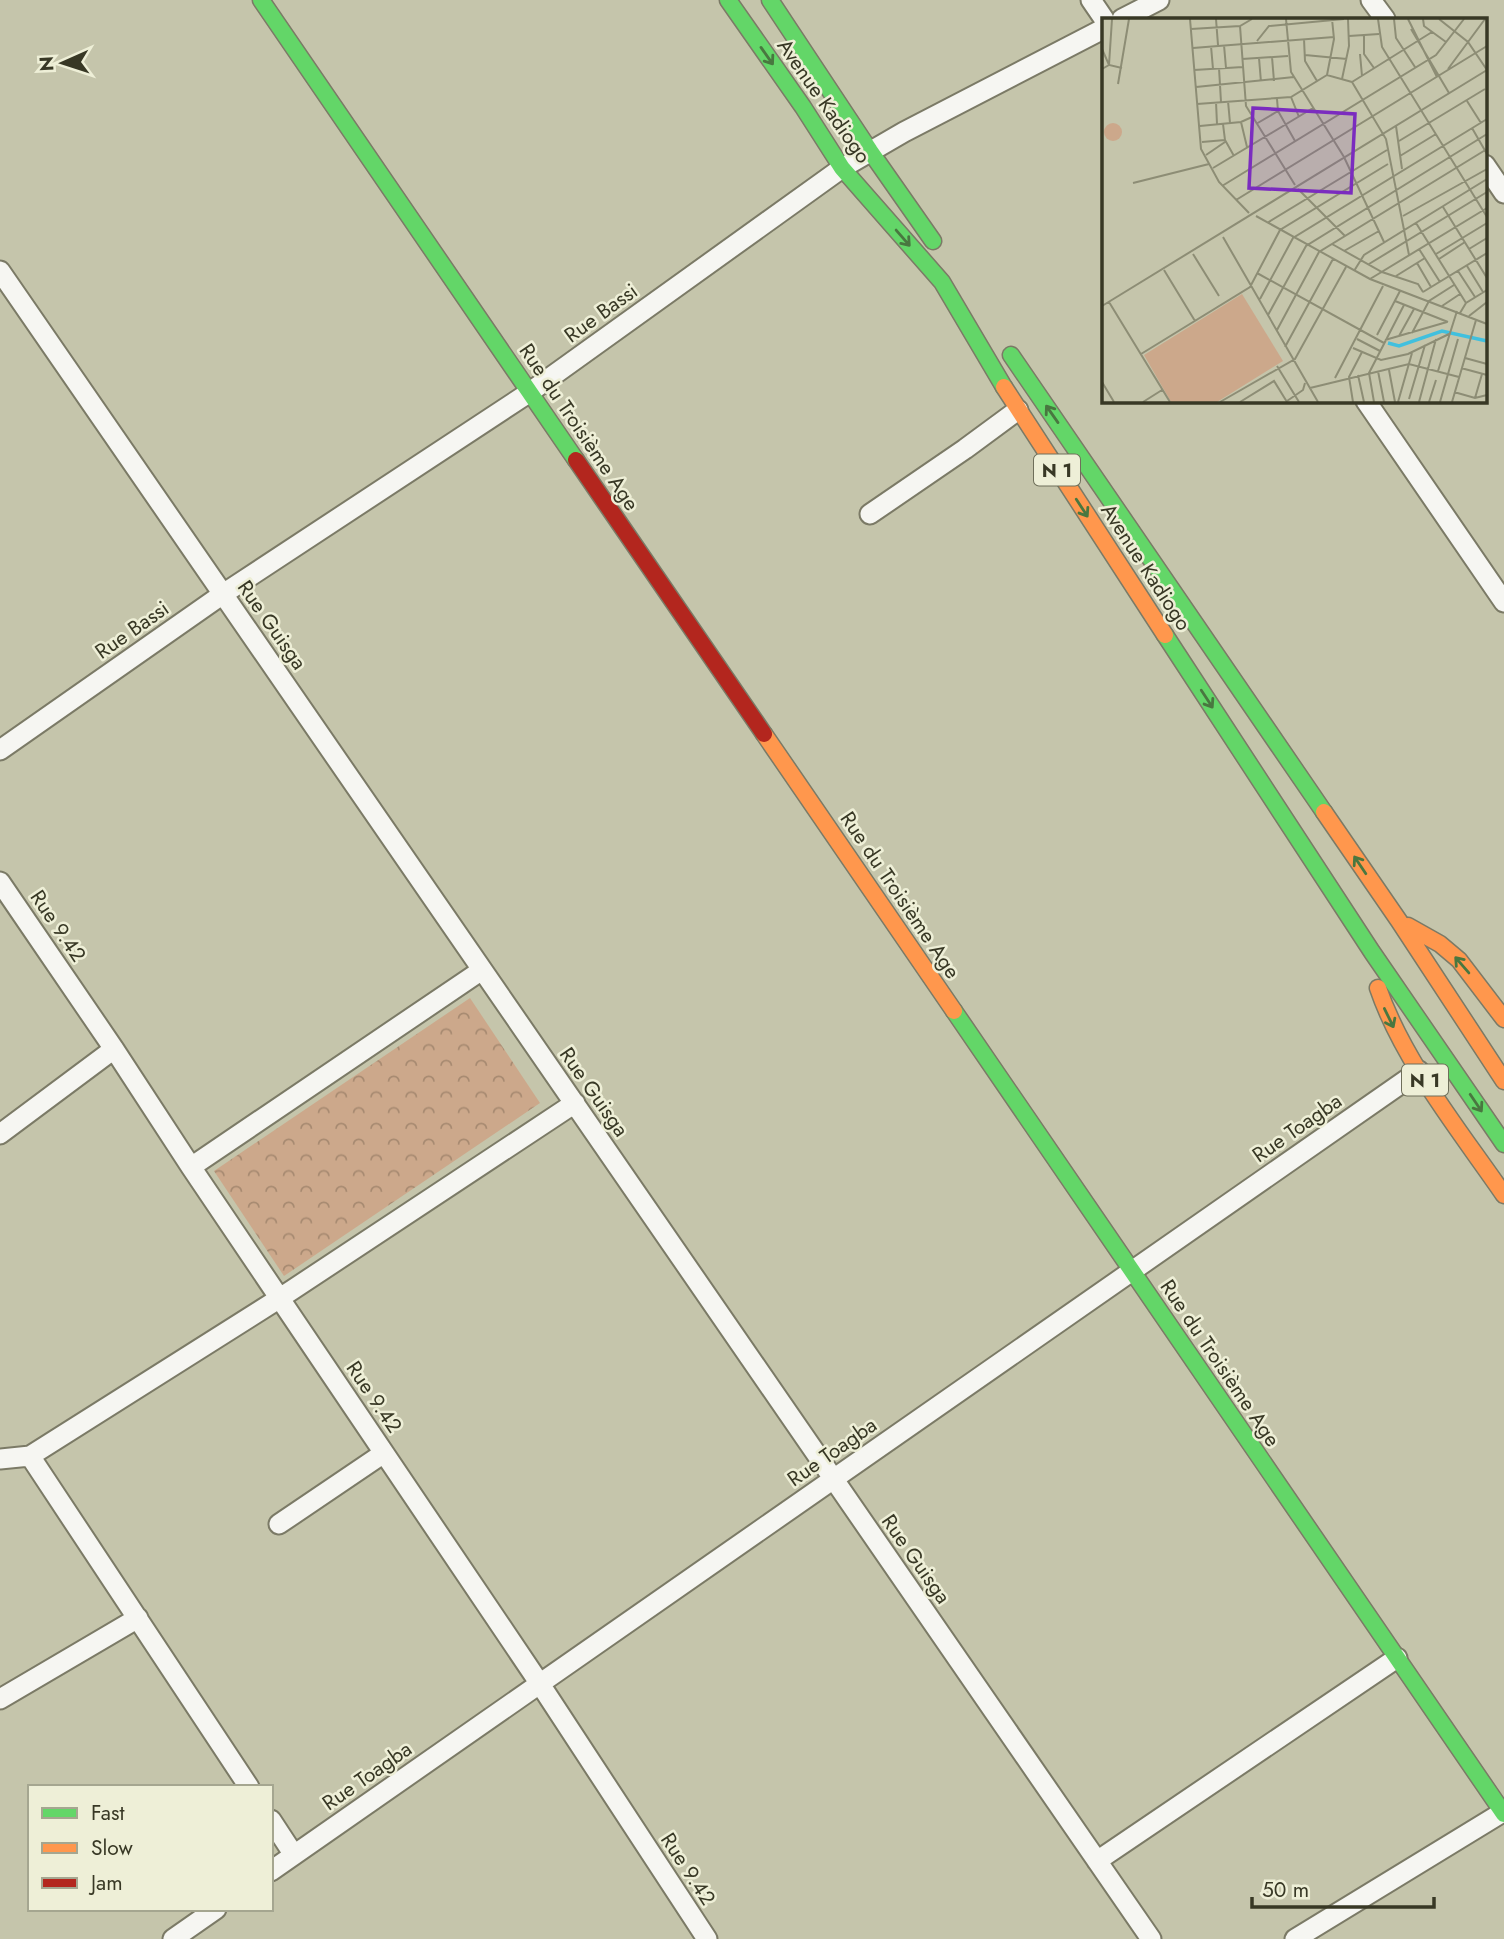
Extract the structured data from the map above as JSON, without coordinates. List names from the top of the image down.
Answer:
{
  "streets": {
    "main road": ["Avenue Kadiogo", "Rue du Troisième Age", "N 1"],
    "street": [
      "Rue Bassi",
      "Rue Guisga",
      "Rue 9.42",
      "Rue Toagba"
    ]
  },
  "crossings": [
    ["Avenue Kadiogo", "Rue Bassi"],
    ["Avenue Kadiogo", "N 1"],
    ["Rue Bassi", "Rue du Troisième Age"],
    ["Rue Bassi", "Rue Guisga"],
    ["Rue du Troisième Age", "Rue Toagba"],
    ["N 1", "Rue Toagba"],
    ["Rue Guisga", "Rue Toagba"],
    ["Rue 9.42", "Rue Toagba"]
  ],
  "legend": ["Fast", "Slow", "Jam"],
  "scale_bar": "50 m",
  "north": "left"
}
